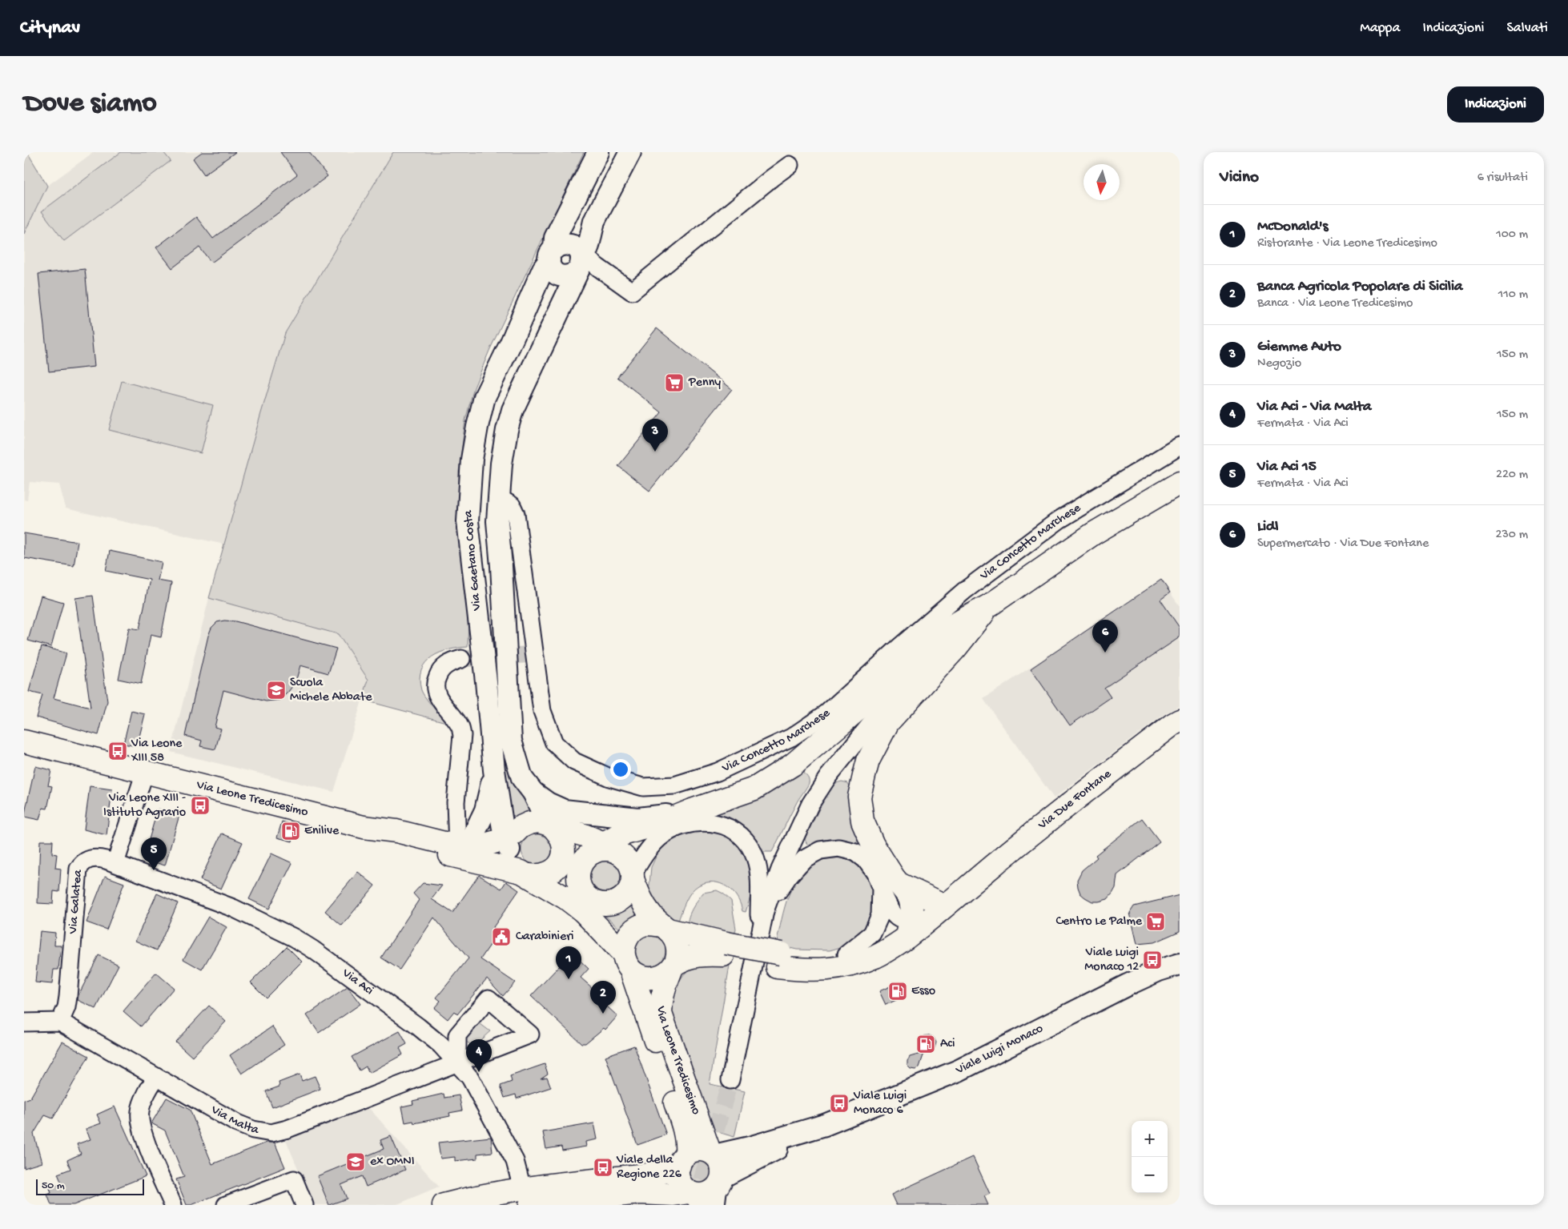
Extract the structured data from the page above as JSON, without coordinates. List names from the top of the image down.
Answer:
{
  "streets": {
    "main road": ["Via Leone Tredicesimo", "Via Due Fontane"],
    "street": [
      "Via Concetto Marchese",
      "Via Gaetano Costa",
      "Via Galatea",
      "Via Aci",
      "Viale Luigi Monaco",
      "Via Malta"
    ]
  },
  "crossings": [
    ["Via Concetto Marchese", "Via Gaetano Costa"],
    ["Via Galatea", "Via Aci"],
    ["Via Galatea", "Via Malta"],
    ["Via Aci", "Via Malta"]
  ],
  "places": {
    "supermarket": ["Penny", "Centro Le Palme"],
    "school or university": ["Scuola Michele Abbate", "ex OMNI"],
    "bus stop": [
      "Via Leone XIII 58",
      "Via Leone XIII - Istituto Agrario",
      "Viale Luigi Monaco 12",
      "Viale Luigi Monaco 6",
      "Viale della Regione 226"
    ],
    "fuel station": ["Enilive", "Esso", "Aci"],
    "public building": ["Carabinieri"]
  },
  "scale_bar": "50 m",
  "north": "bottom",
  "page": {
    "header": "Citynav",
    "nav": ["Mappa", "Indicazioni", "Salvati"],
    "buttons": "Indicazioni",
    "title": "Dove siamo",
    "heading": ["Vicino", "6 risultati"],
    "list": [
      {
        "mark": "1",
        "name": "McDonald's",
        "note": "Ristorante · Via Leone Tredicesimo",
        "value": "100 m"
      },
      {
        "mark": "2",
        "name": "Banca Agricola Popolare di Sicilia",
        "note": "Banca · Via Leone Tredicesimo",
        "value": "110 m"
      },
      {
        "mark": "3",
        "name": "Giemme Auto",
        "note": "Negozio",
        "value": "150 m"
      },
      {
        "mark": "4",
        "name": "Via Aci - Via Malta",
        "note": "Fermata · Via Aci",
        "value": "150 m"
      },
      {
        "mark": "5",
        "name": "Via Aci 15",
        "note": "Fermata · Via Aci",
        "value": "220 m"
      },
      {
        "mark": "6",
        "name": "Lidl",
        "note": "Supermercato · Via Due Fontane",
        "value": "230 m"
      }
    ],
    "pins": [
      "3",
      "6",
      "5",
      "1",
      "2",
      "4"
    ],
    "map_buttons": ["+", "−"],
    "scale": "50 m"
  }
}
